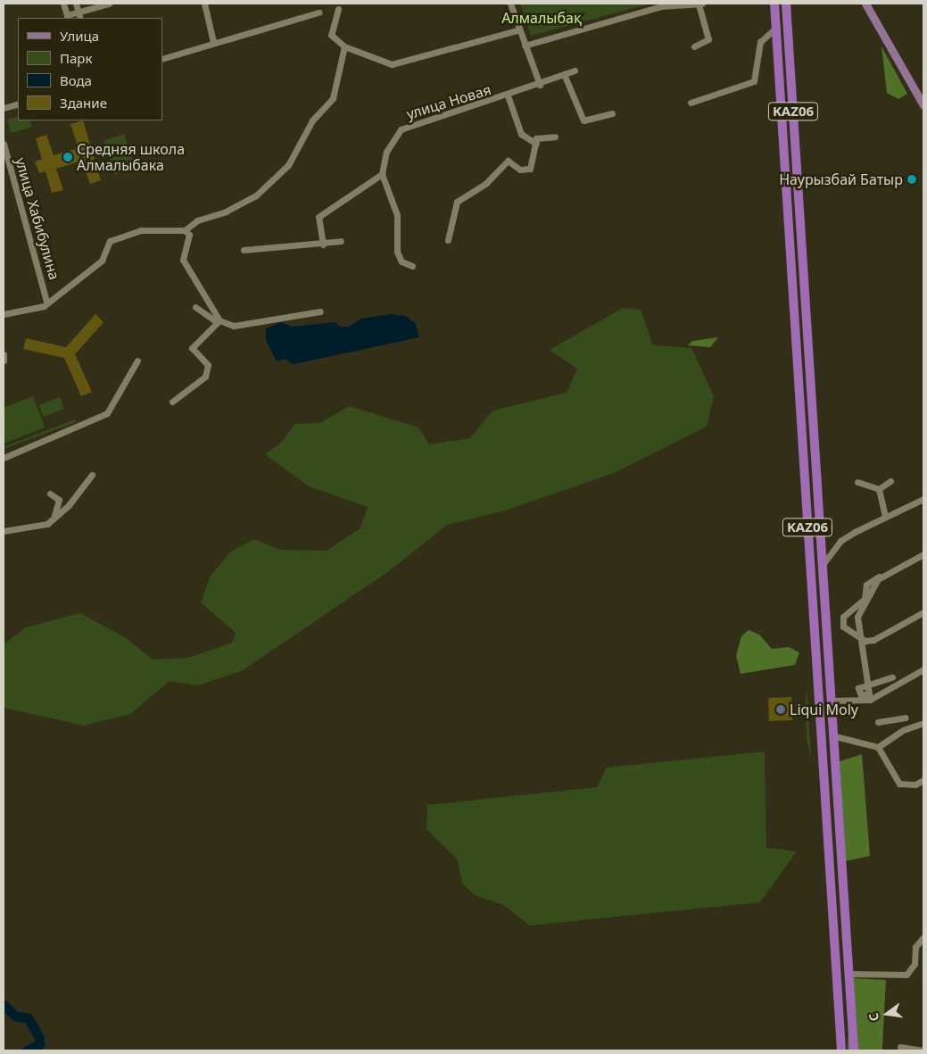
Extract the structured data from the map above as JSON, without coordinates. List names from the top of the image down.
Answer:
{
  "streets": {
    "highway": ["KАZ06"],
    "street": ["улица Новая", "улица Хабибулина"]
  },
  "parks": ["Алмалыбақ"],
  "places": ["Средняя школа Алмалыбака", "Наурызбай Батыр", "Liqui Moly"],
  "legend": [
    "Улица",
    "Парк",
    "Вода",
    "Здание"
  ],
  "north": "left"
}
